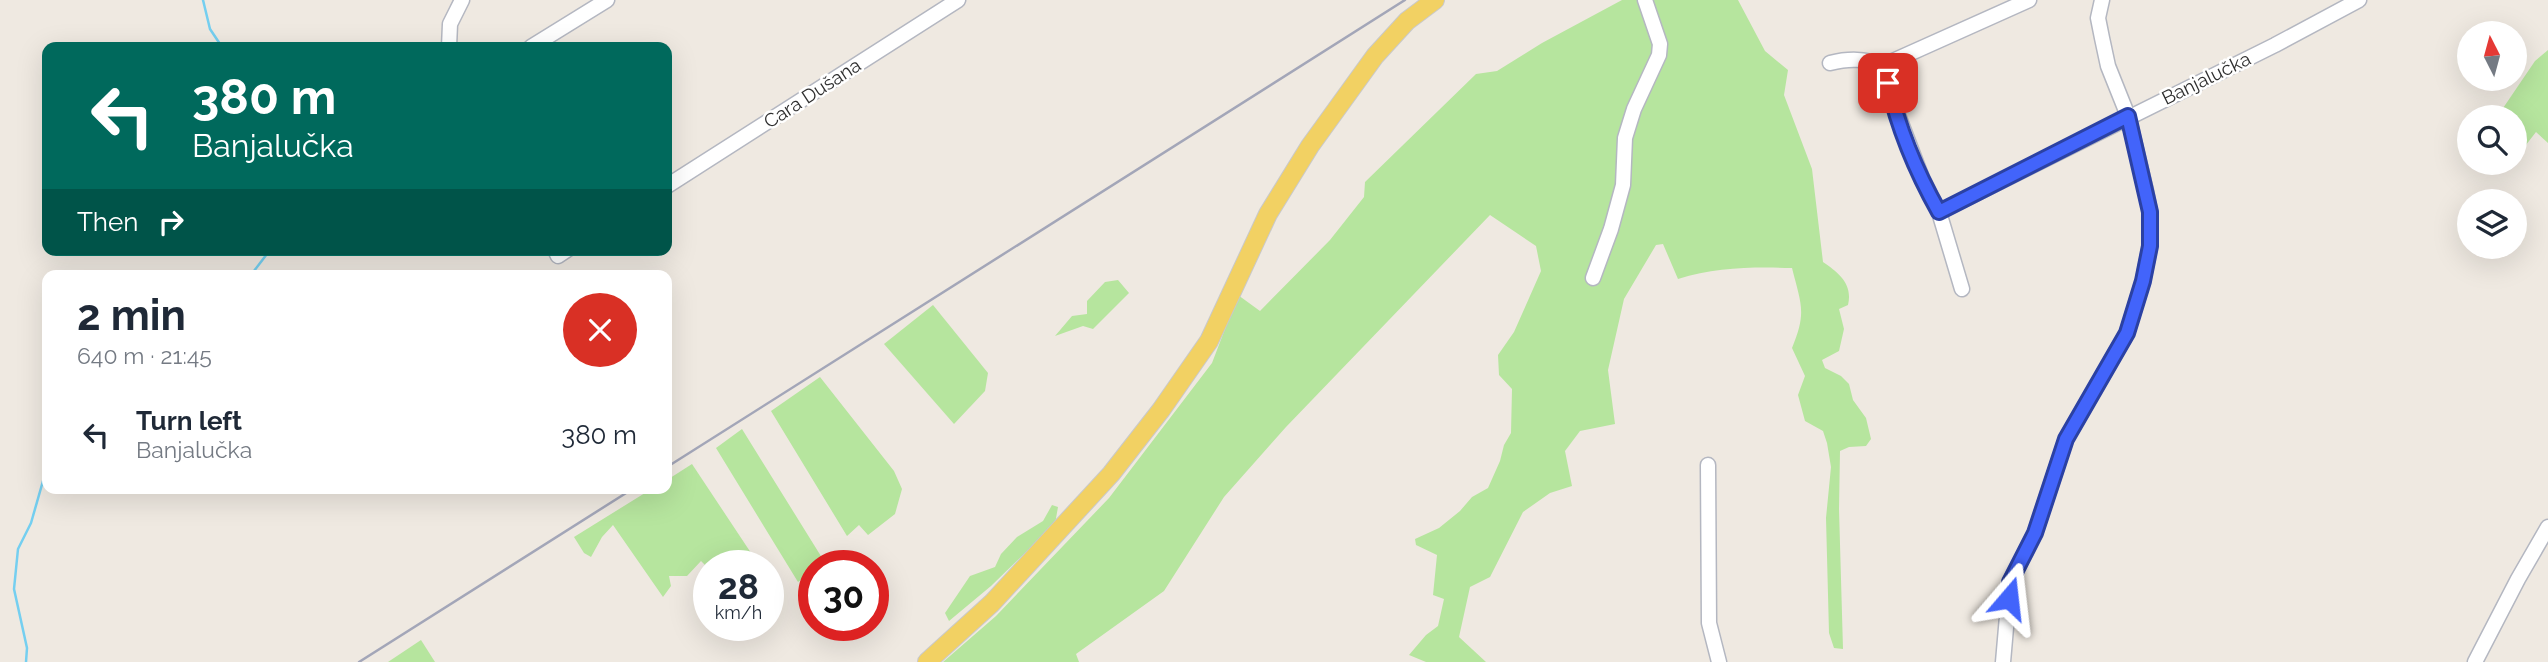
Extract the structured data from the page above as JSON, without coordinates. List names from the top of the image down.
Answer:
{
  "streets": {
    "street": ["Banjalučka", "Cara Dušana"]
  },
  "north": "top",
  "page": {
    "turn": ["380 m", "Banjalučka"],
    "then": "Then",
    "heading": ["2 min", "640 m · 21:45"],
    "list": [
      {
        "name": "Turn left",
        "note": "Banjalučka",
        "value": "380 m"
      }
    ],
    "speed": "28 km/h",
    "limit": "30"
  }
}
